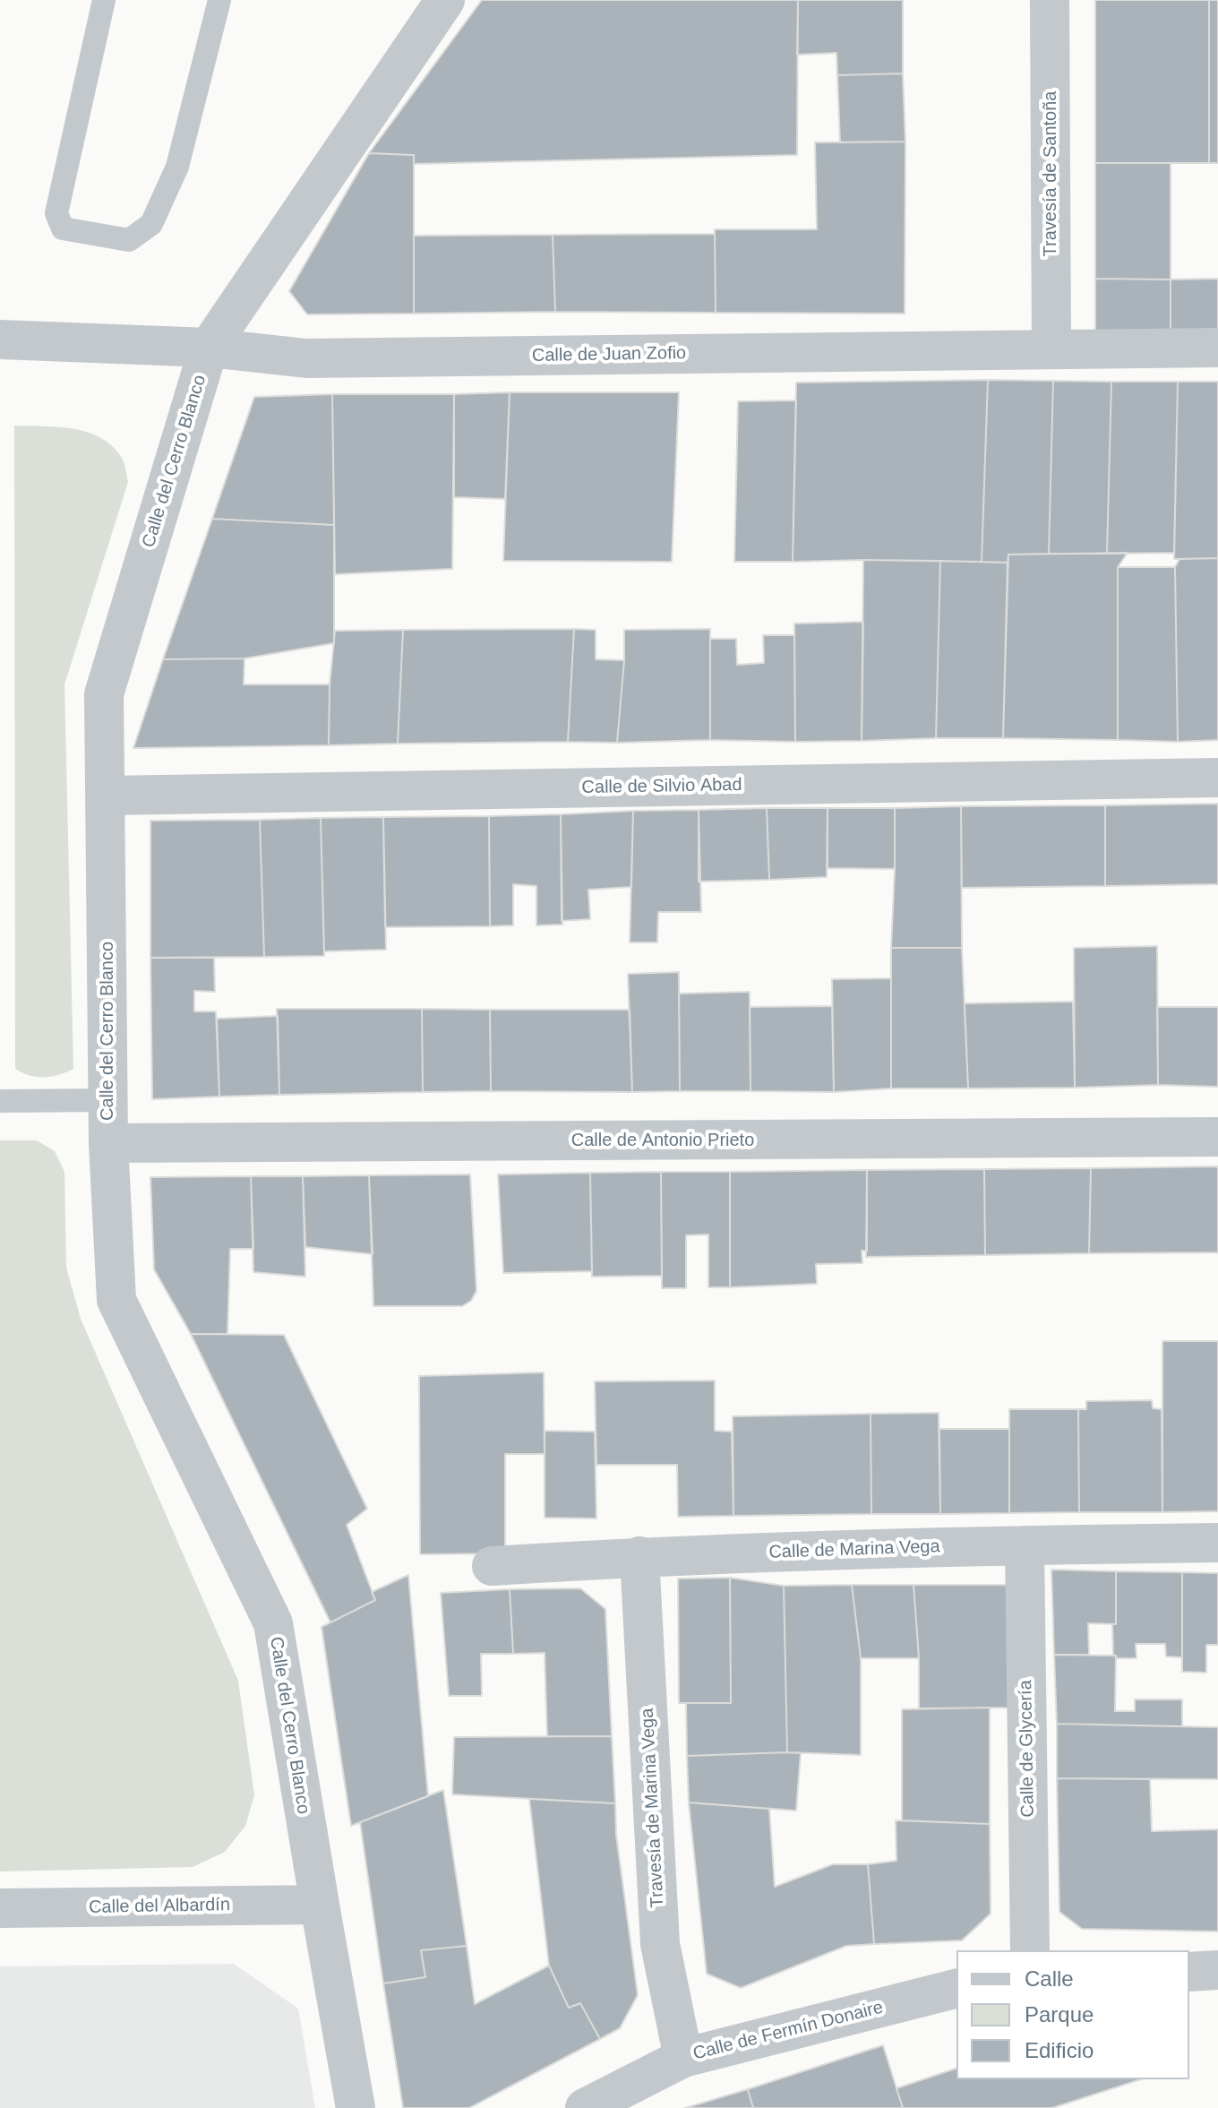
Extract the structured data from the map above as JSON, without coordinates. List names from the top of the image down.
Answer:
{
  "streets": {
    "street": [
      "Travesía de Santoña",
      "Calle de Juan Zofio",
      "Calle del Cerro Blanco",
      "Calle de Silvio Abad",
      "Calle de Antonio Prieto",
      "Calle de Marina Vega",
      "Calle de Glycería",
      "Travesía de Marina Vega",
      "Calle del Albardín",
      "Calle de Fermín Donaire"
    ]
  },
  "crossings": [
    ["Travesía de Santoña", "Calle de Juan Zofio"],
    ["Calle de Juan Zofio", "Calle del Cerro Blanco"],
    ["Calle del Cerro Blanco", "Calle de Silvio Abad"],
    ["Calle del Cerro Blanco", "Calle de Antonio Prieto"],
    ["Calle del Cerro Blanco", "Calle del Albardín"],
    ["Calle de Marina Vega", "Calle de Glycería"],
    ["Calle de Marina Vega", "Travesía de Marina Vega"],
    ["Travesía de Marina Vega", "Calle de Fermín Donaire"]
  ],
  "legend": ["Calle", "Parque", "Edificio"]
}
